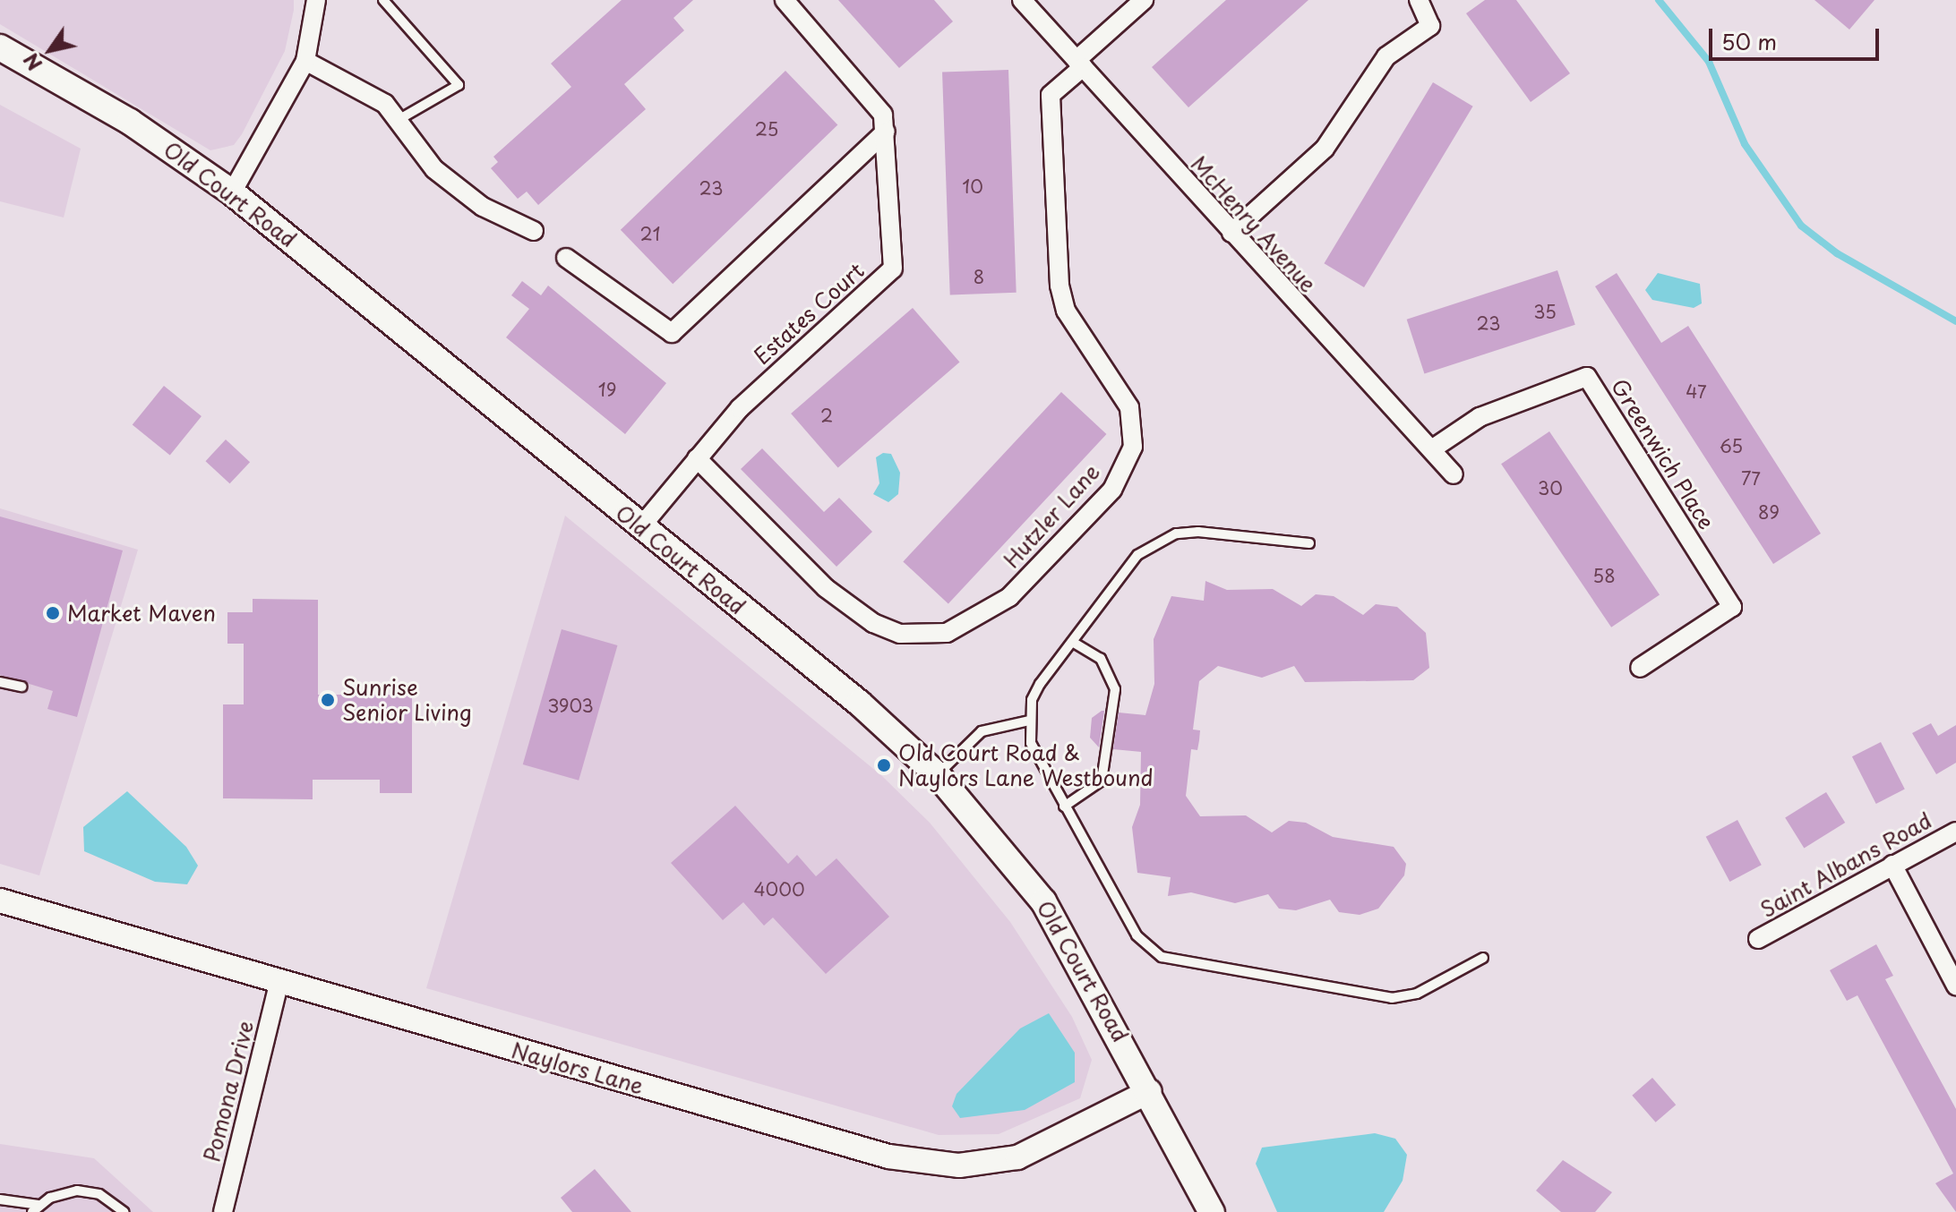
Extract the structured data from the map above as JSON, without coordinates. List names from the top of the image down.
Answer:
{
  "streets": {
    "main road": ["Old Court Road"],
    "street": [
      "McHenry Avenue",
      "Estates Court",
      "Greenwich Place",
      "Hutzler Lane",
      "Saint Albans Road",
      "Naylors Lane",
      "Pomona Drive"
    ]
  },
  "crossings": [
    ["Old Court Road", "Estates Court"],
    ["Old Court Road", "Naylors Lane"],
    ["McHenry Avenue", "Greenwich Place"],
    ["McHenry Avenue", "Hutzler Lane"],
    ["Estates Court", "Hutzler Lane"],
    ["Naylors Lane", "Pomona Drive"]
  ],
  "places": ["Market Maven", "Sunrise Senior Living", "Old Court Road & Naylors Lane Westbound"],
  "house_numbers": [
    "25",
    "10",
    "23",
    "21",
    "8",
    "35",
    "23",
    "19",
    "47",
    "2",
    "65",
    "77",
    "30",
    "89",
    "58",
    "3903",
    "4000"
  ],
  "scale_bar": "50 m",
  "north": "bottom left"
}
